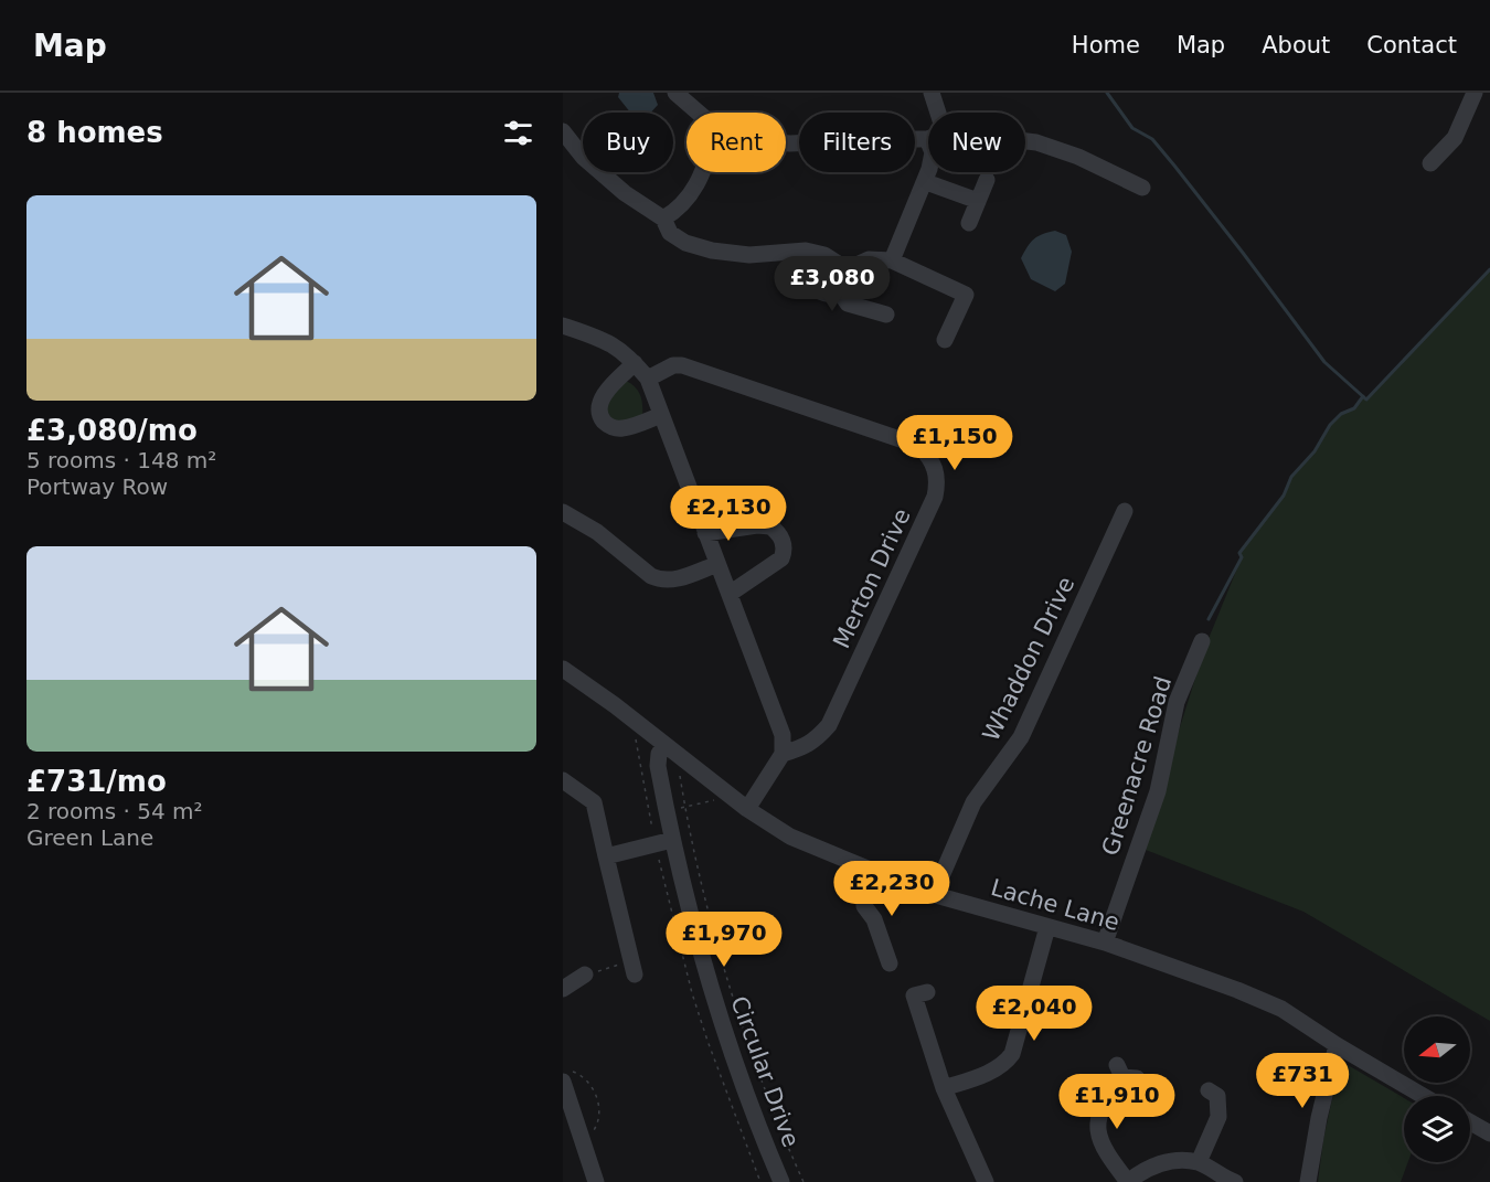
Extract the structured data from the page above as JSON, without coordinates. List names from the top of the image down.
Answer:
{
  "streets": {
    "street": [
      "Merton Drive",
      "Whaddon Drive",
      "Greenacre Road",
      "Lache Lane",
      "Circular Drive"
    ]
  },
  "crossings": [
    ["Whaddon Drive", "Lache Lane"],
    ["Greenacre Road", "Lache Lane"],
    ["Lache Lane", "Circular Drive"]
  ],
  "north": "left",
  "page": {
    "header": "Map",
    "nav": [
      "Home",
      "Map",
      "About",
      "Contact"
    ],
    "heading": "8 homes",
    "chip": [
      "Buy",
      "Rent",
      "Filters",
      "New"
    ],
    "list": [
      {
        "name": "£3,080/mo",
        "note": "5 rooms · 148 m² · Portway Row"
      },
      {
        "name": "£731/mo",
        "note": "2 rooms · 54 m² · Green Lane"
      }
    ],
    "price": [
      "£3,080",
      "£1,150",
      "£2,130",
      "£2,230",
      "£1,970",
      "£2,040",
      "£731",
      "£1,910"
    ]
  }
}
